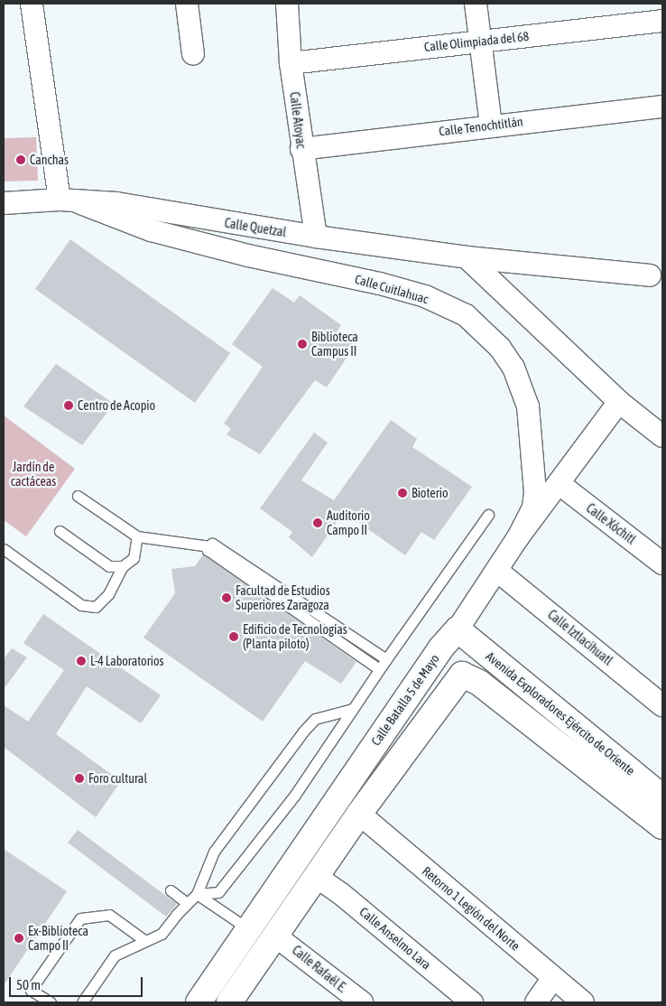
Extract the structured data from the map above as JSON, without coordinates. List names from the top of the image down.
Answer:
{
  "streets": {
    "street": [
      "Calle Olimpiada del 68",
      "Calle Atoyac",
      "Calle Tenochtitlán",
      "Calle Quetzal",
      "Calle Cuitlahuac",
      "Calle Xóchitl",
      "Calle Iztlacihuatl",
      "Calle Batalla 5 de Mayo",
      "Avenida Exploradores Ejército de Oriente",
      "Retorno 1 Legión del Norte",
      "Calle Anselmo Lara",
      "Calle Rafaél E."
    ]
  },
  "crossings": [
    ["Calle Olimpiada del 68", "Calle Atoyac"],
    ["Calle Atoyac", "Calle Tenochtitlán"],
    ["Calle Atoyac", "Calle Quetzal"],
    ["Calle Quetzal", "Calle Cuitlahuac"],
    ["Calle Cuitlahuac", "Calle Batalla 5 de Mayo"],
    ["Calle Xóchitl", "Calle Batalla 5 de Mayo"],
    ["Calle Iztlacihuatl", "Calle Batalla 5 de Mayo"],
    ["Calle Batalla 5 de Mayo", "Avenida Exploradores Ejército de Oriente"],
    ["Avenida Exploradores Ejército de Oriente", "Retorno 1 Legión del Norte"]
  ],
  "parks": ["Jardín de cactáceas"],
  "places": [
    "Canchas",
    "Biblioteca Campus II",
    "Centro de Acopio",
    "Bioterio",
    "Auditorio Campo II",
    "Facultad de Estudios Superiores Zaragoza",
    "Edificio de Tecnologías (Planta piloto)",
    "L-4 Laboratorios",
    "Foro cultural",
    "Ex-Biblioteca Campo II"
  ],
  "scale_bar": "50 m"
}
